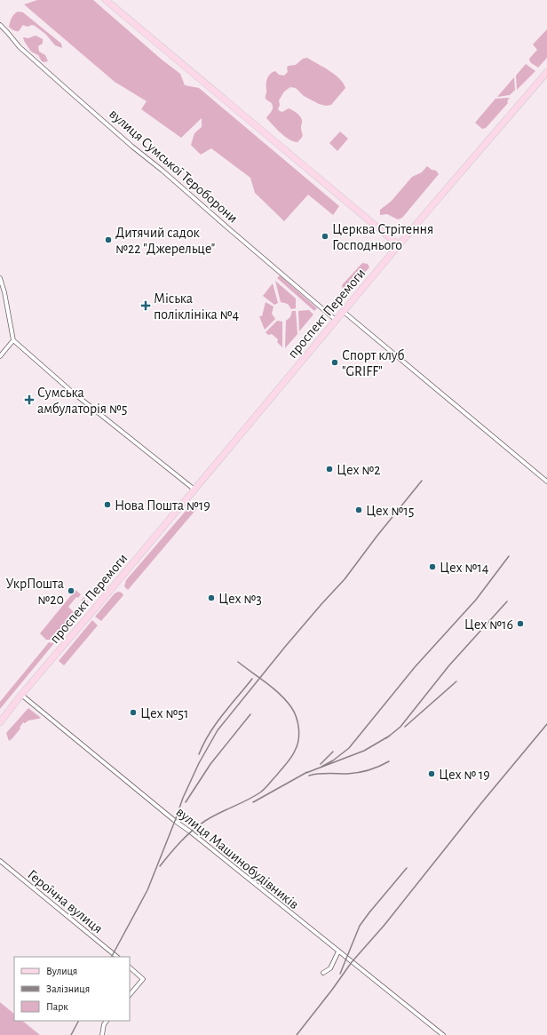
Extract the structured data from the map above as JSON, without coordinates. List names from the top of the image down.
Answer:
{
  "streets": {
    "main road": ["проспект Перемоги"],
    "street": ["вулиця Сумської Тероборони", "вулиця Машинобудівників", "Героїчна вулиця"]
  },
  "crossings": [
    ["вулиця Сумської Тероборони", "проспект Перемоги"],
    ["проспект Перемоги", "вулиця Машинобудівників"]
  ],
  "places": {
    "other": [
      "Церква Стрітення Господнього",
      "Дитячий садок №22 \"Джерельце\"",
      "Спорт клуб \"GRIFF\"",
      "Цех №2",
      "Нова Пошта №19",
      "Цех №15",
      "Цех №14",
      "УкрПошта №20",
      "Цех №3",
      "Цех №16",
      "Цех №51",
      "Цех № 19"
    ],
    "health": ["Міська поліклініка №4", "Сумська амбулаторія №5"]
  },
  "legend": ["Вулиця", "Залізниця", "Парк"]
}
